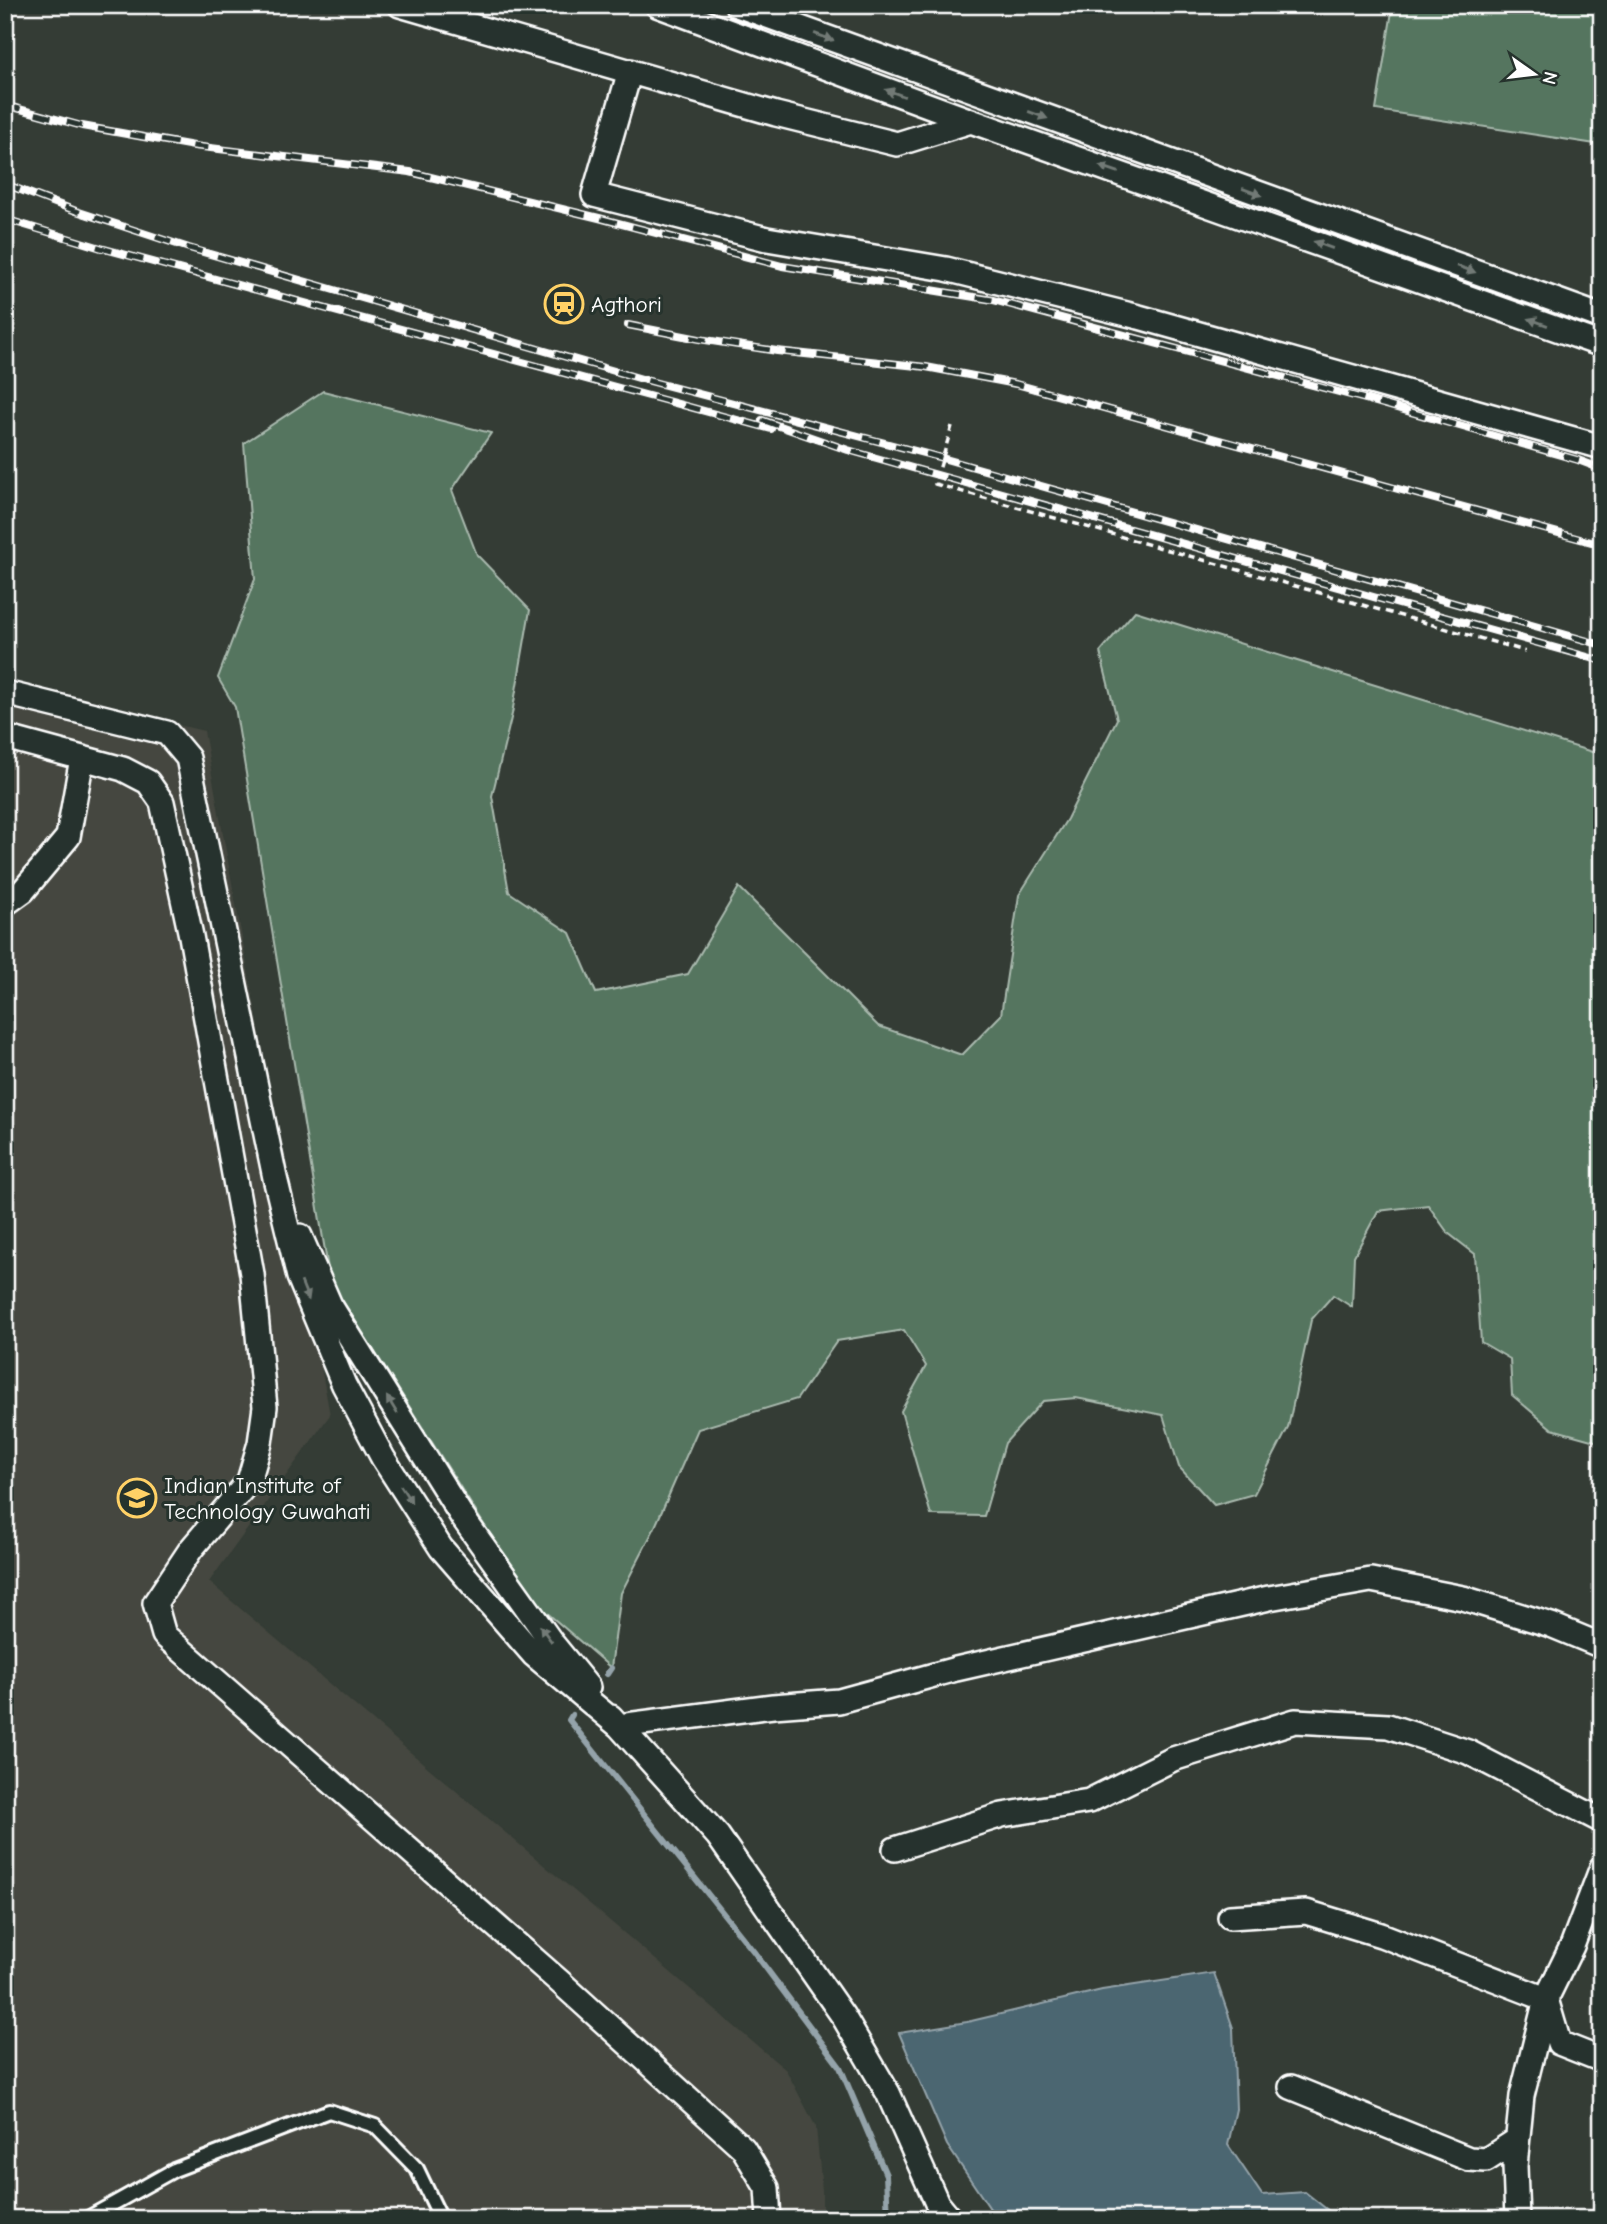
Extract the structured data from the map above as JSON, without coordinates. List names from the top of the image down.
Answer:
{
  "places": {
    "station": ["Agthori"],
    "school or university": ["Indian Institute of Technology Guwahati"]
  },
  "north": "right"
}
